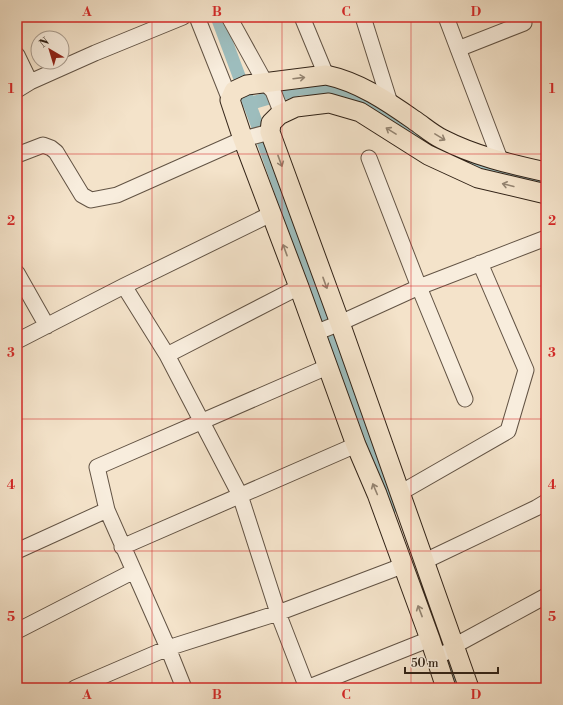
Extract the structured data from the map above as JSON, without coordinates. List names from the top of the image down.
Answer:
{
  "scale_bar": "50 m",
  "north": "top left",
  "grid": {
    "columns": [
      "A",
      "B",
      "C",
      "D"
    ],
    "rows": [
      "1",
      "2",
      "3",
      "4",
      "5"
    ]
  }
}
